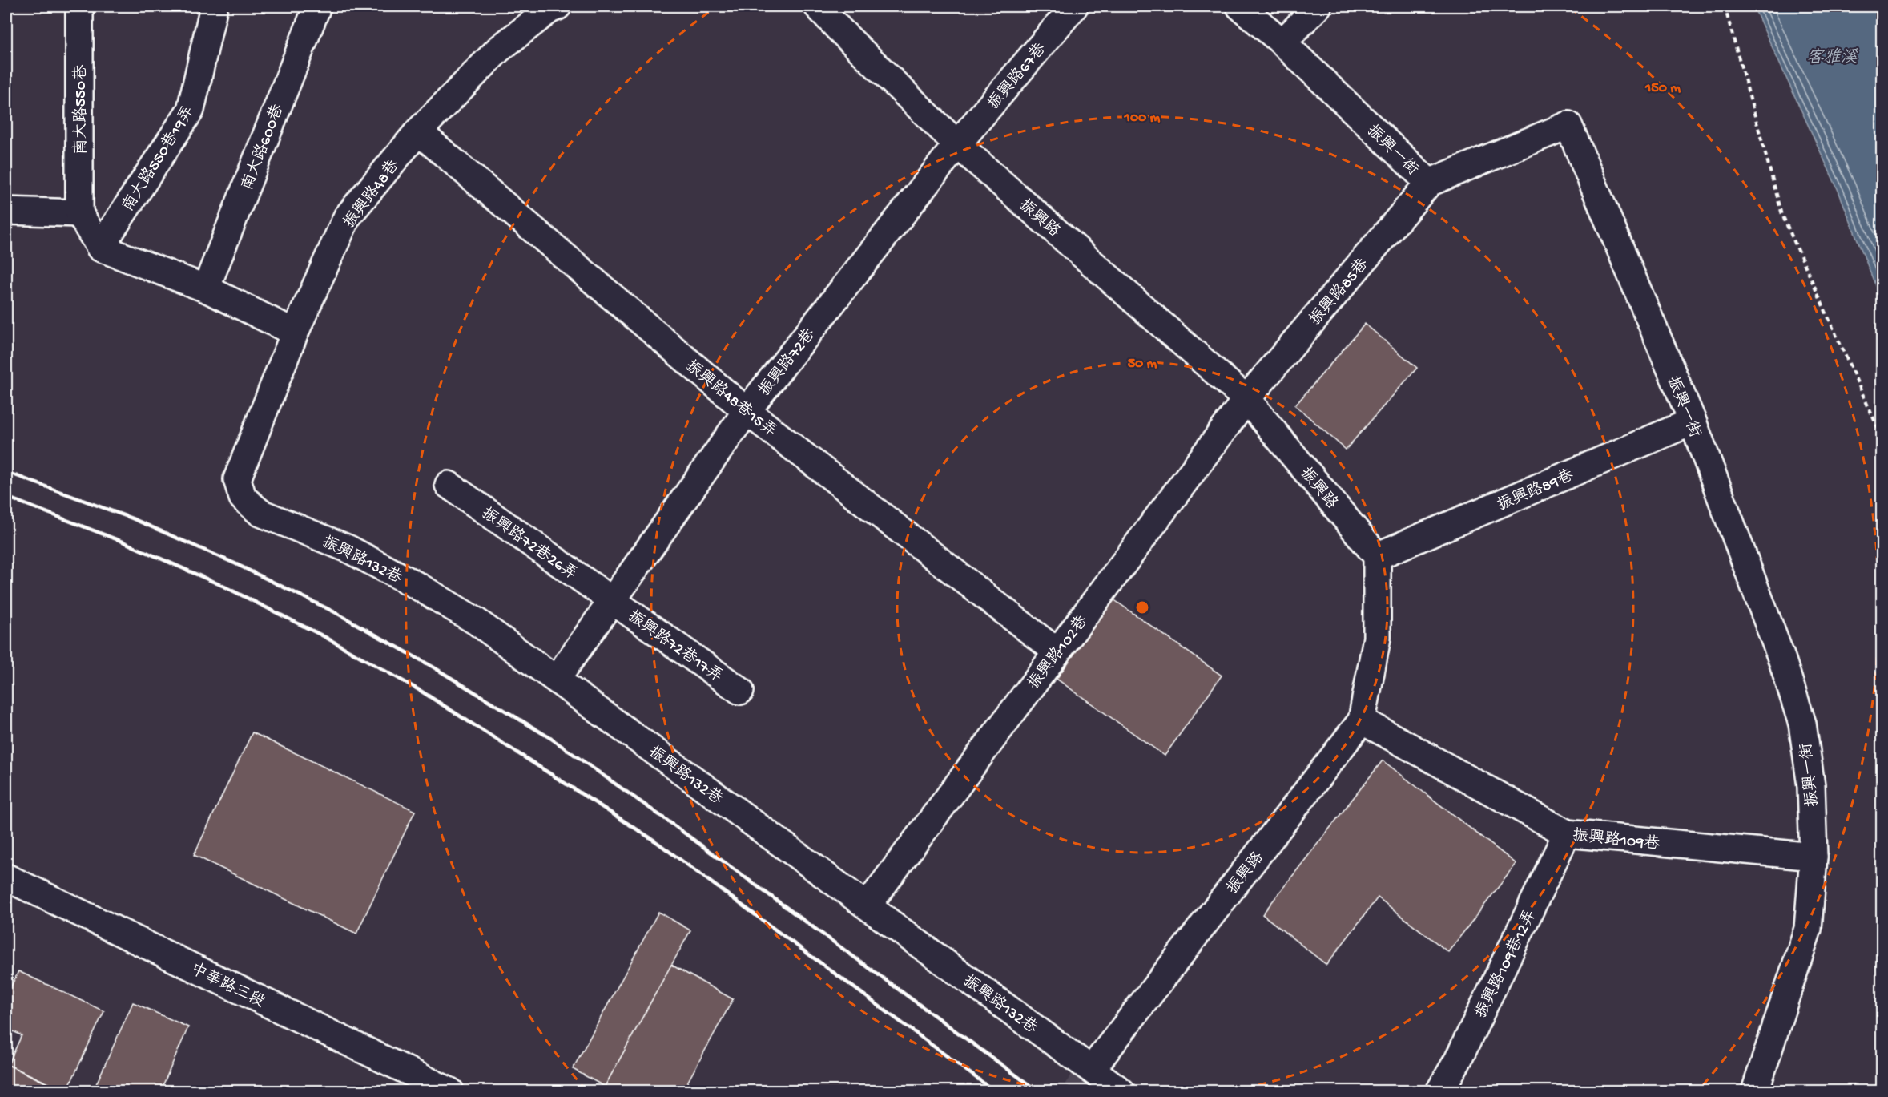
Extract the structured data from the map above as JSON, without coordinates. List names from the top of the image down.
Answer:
{
  "streets": {
    "street": [
      "振興路67巷",
      "南大路550巷",
      "南大路600巷",
      "振興一街",
      "南大路550巷19弄",
      "振興路48巷",
      "振興路",
      "振興路85巷",
      "振興路72巷",
      "振興路48巷15弄",
      "振興路89巷",
      "振興路72巷26弄",
      "振興路132巷",
      "振興路72巷17弄",
      "振興路102巷",
      "振興路109巷",
      "振興路109巷12弄",
      "中華路三段"
    ]
  },
  "crossings": [
    ["振興路67巷", "振興路"],
    ["振興路67巷", "振興路72巷"],
    ["振興一街", "振興路85巷"],
    ["振興一街", "振興路89巷"],
    ["振興一街", "振興路109巷"],
    ["振興路48巷", "振興路48巷15弄"],
    ["振興路48巷", "振興路132巷"],
    ["振興路", "振興路85巷"],
    ["振興路", "振興路72巷"],
    ["振興路", "振興路89巷"],
    ["振興路", "振興路132巷"],
    ["振興路", "振興路102巷"],
    ["振興路", "振興路109巷"],
    ["振興路85巷", "振興路102巷"],
    ["振興路72巷", "振興路48巷15弄"],
    ["振興路72巷", "振興路72巷26弄"],
    ["振興路72巷", "振興路132巷"],
    ["振興路72巷", "振興路72巷17弄"],
    ["振興路48巷15弄", "振興路102巷"],
    ["振興路72巷26弄", "振興路72巷17弄"],
    ["振興路132巷", "振興路102巷"],
    ["振興路109巷", "振興路109巷12弄"]
  ],
  "water": ["客雅溪"],
  "rings": ["150 m", "100 m", "50 m"]
}
